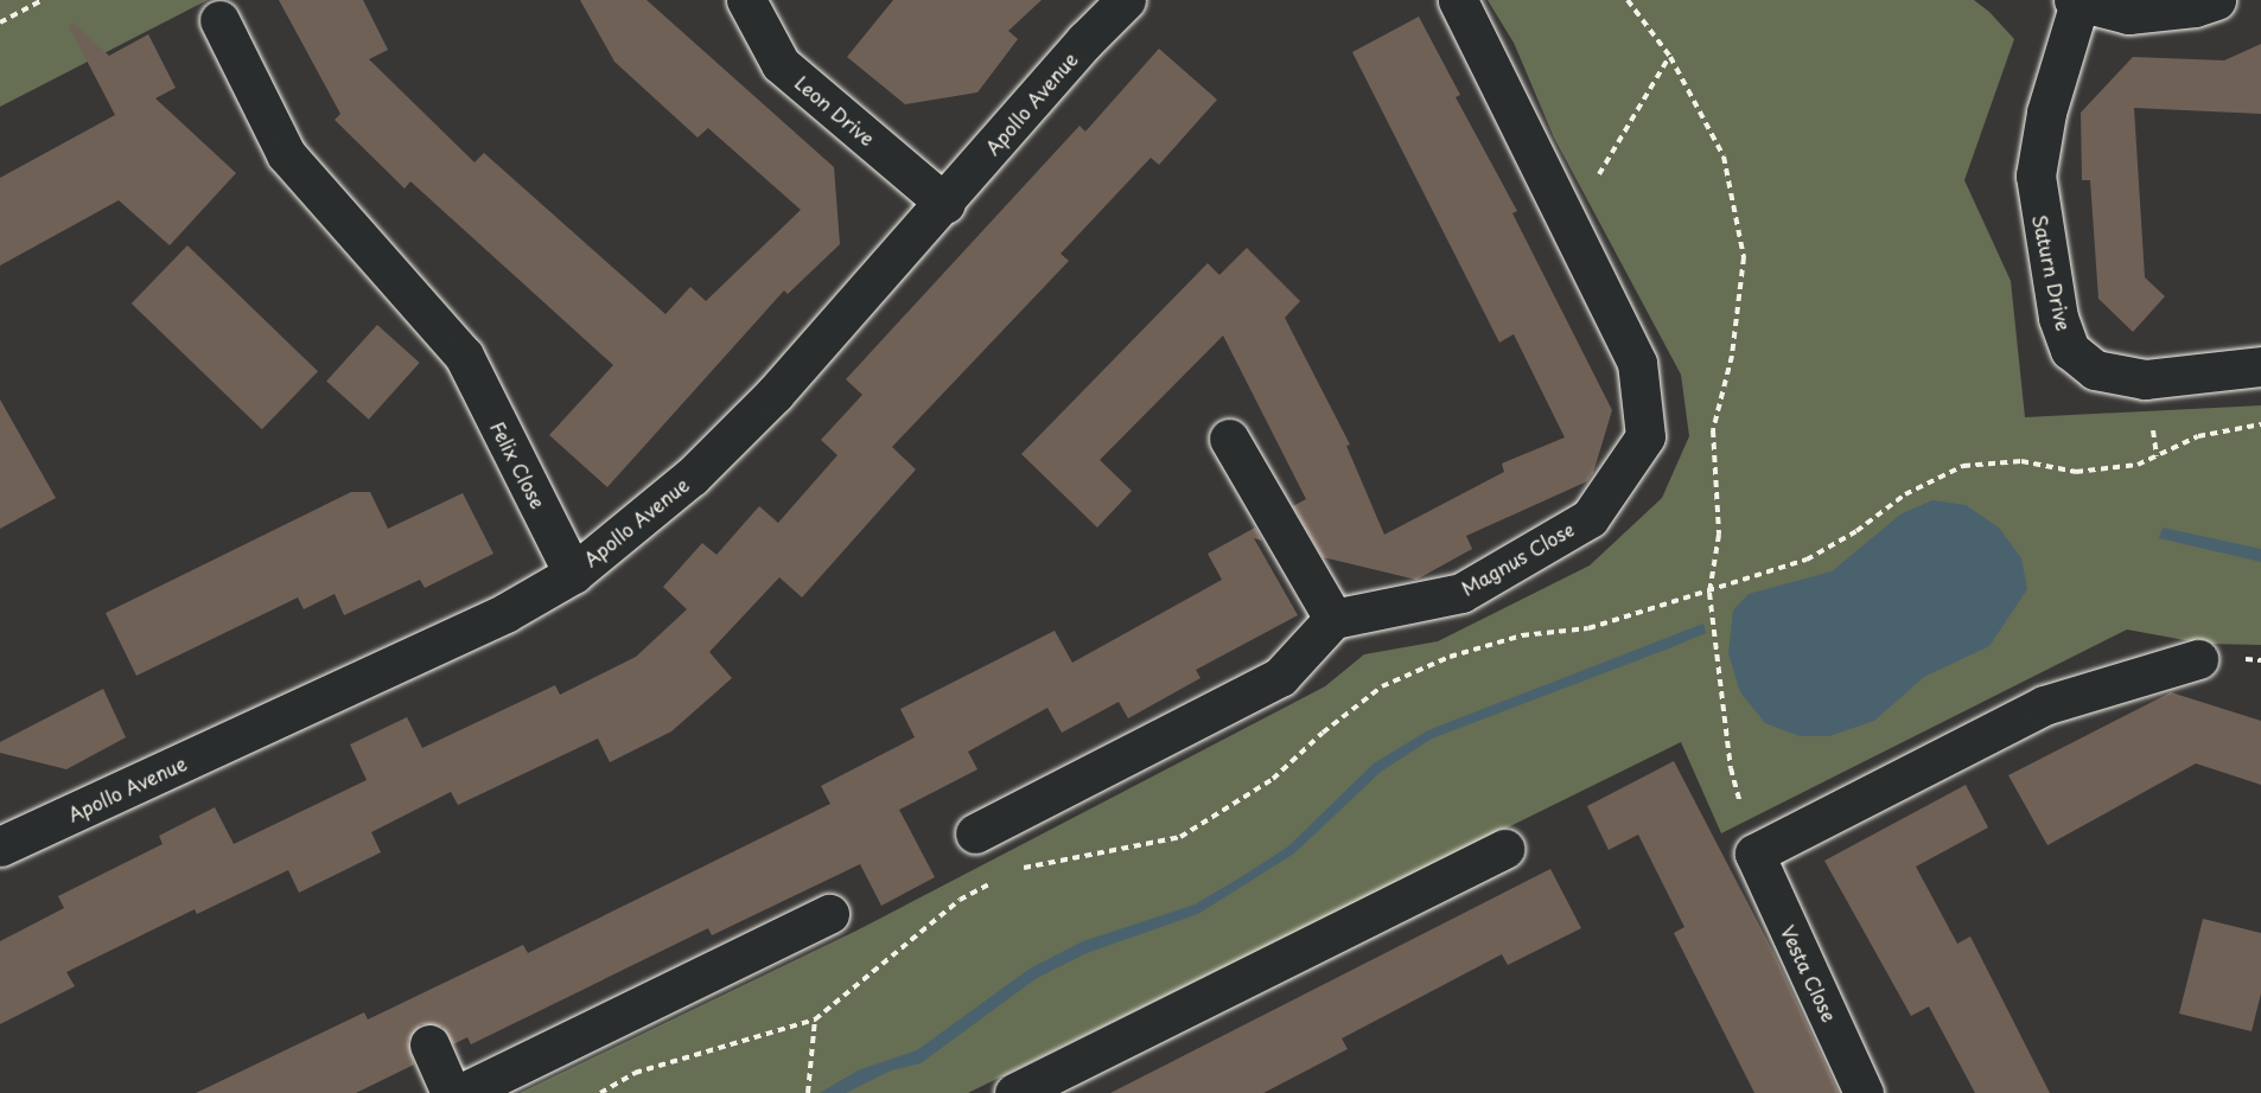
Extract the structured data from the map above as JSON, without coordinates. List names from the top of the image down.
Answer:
{
  "streets": {
    "street": [
      "Apollo Avenue",
      "Leon Drive",
      "Saturn Drive",
      "Felix Close",
      "Magnus Close",
      "Vesta Close"
    ]
  },
  "crossings": [
    ["Apollo Avenue", "Leon Drive"],
    ["Apollo Avenue", "Felix Close"]
  ]
}
